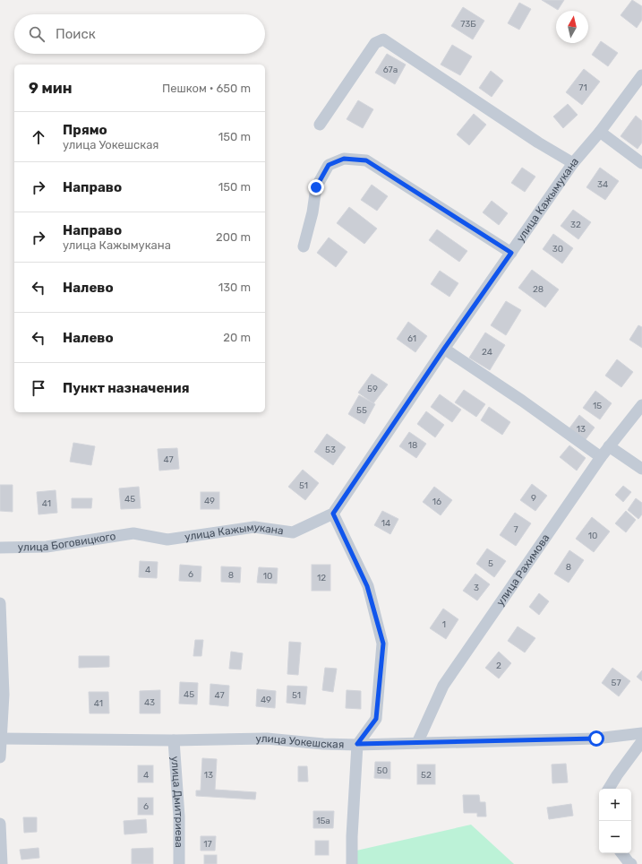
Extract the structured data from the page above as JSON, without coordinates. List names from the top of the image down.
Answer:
{
  "streets": {
    "street": [
      "улица Кажымукана",
      "улица Боговицкого",
      "улица Рахимова",
      "улица Уокешская",
      "улица Дмитриева"
    ]
  },
  "crossings": [
    ["улица Кажымукана", "улица Боговицкого"],
    ["улица Рахимова", "улица Уокешская"],
    ["улица Уокешская", "улица Дмитриева"]
  ],
  "house_numbers": [
    "73Б",
    "67а",
    "71",
    "34",
    "32",
    "30",
    "28",
    "61",
    "24",
    "59",
    "15",
    "55",
    "13",
    "18",
    "53",
    "47",
    "51",
    "9",
    "45",
    "49",
    "16",
    "41",
    "14",
    "7",
    "10",
    "5",
    "8",
    "4",
    "6",
    "8",
    "10",
    "12",
    "3",
    "1",
    "2",
    "57",
    "45",
    "47",
    "51",
    "49",
    "43",
    "41",
    "50",
    "4",
    "13",
    "52",
    "6",
    "15а",
    "17"
  ],
  "north": "top",
  "page": {
    "search": "Поиск",
    "heading": ["9 мин", "Пешком · 650 m"],
    "list": [
      ["Прямо", "улица Уокешская", "150 m"],
      ["Направо", "150 m"],
      ["Направо", "улица Кажымукана", "200 m"],
      ["Налево", "130 m"],
      ["Налево", "20 m"],
      "Пункт назначения"
    ],
    "map_buttons": ["+", "−"]
  }
}
